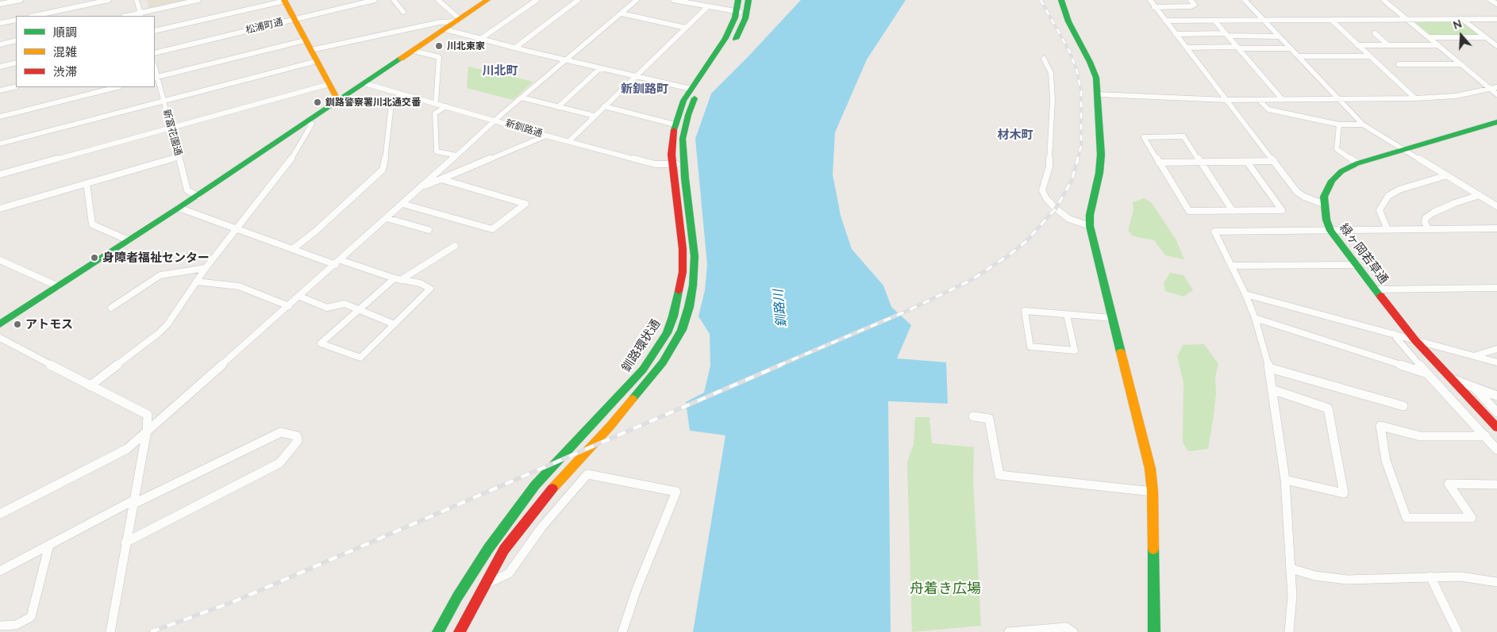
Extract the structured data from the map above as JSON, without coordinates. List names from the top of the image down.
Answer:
{
  "streets": {
    "main road": ["緑ヶ岡若草通", "釧路環状通"],
    "street": ["松浦町通", "新釧路通", "新富花園通"]
  },
  "crossings": [
    ["新釧路通", "釧路環状通"]
  ],
  "districts": ["川北町", "新釧路町", "材木町"],
  "water": ["釧路川"],
  "parks": ["舟着き広場"],
  "places": [
    "川北東家",
    "釧路警察署川北通交番",
    "身障者福祉センター",
    "アトモス"
  ],
  "legend": ["順調", "混雑", "渋滞"],
  "north": "top"
}
